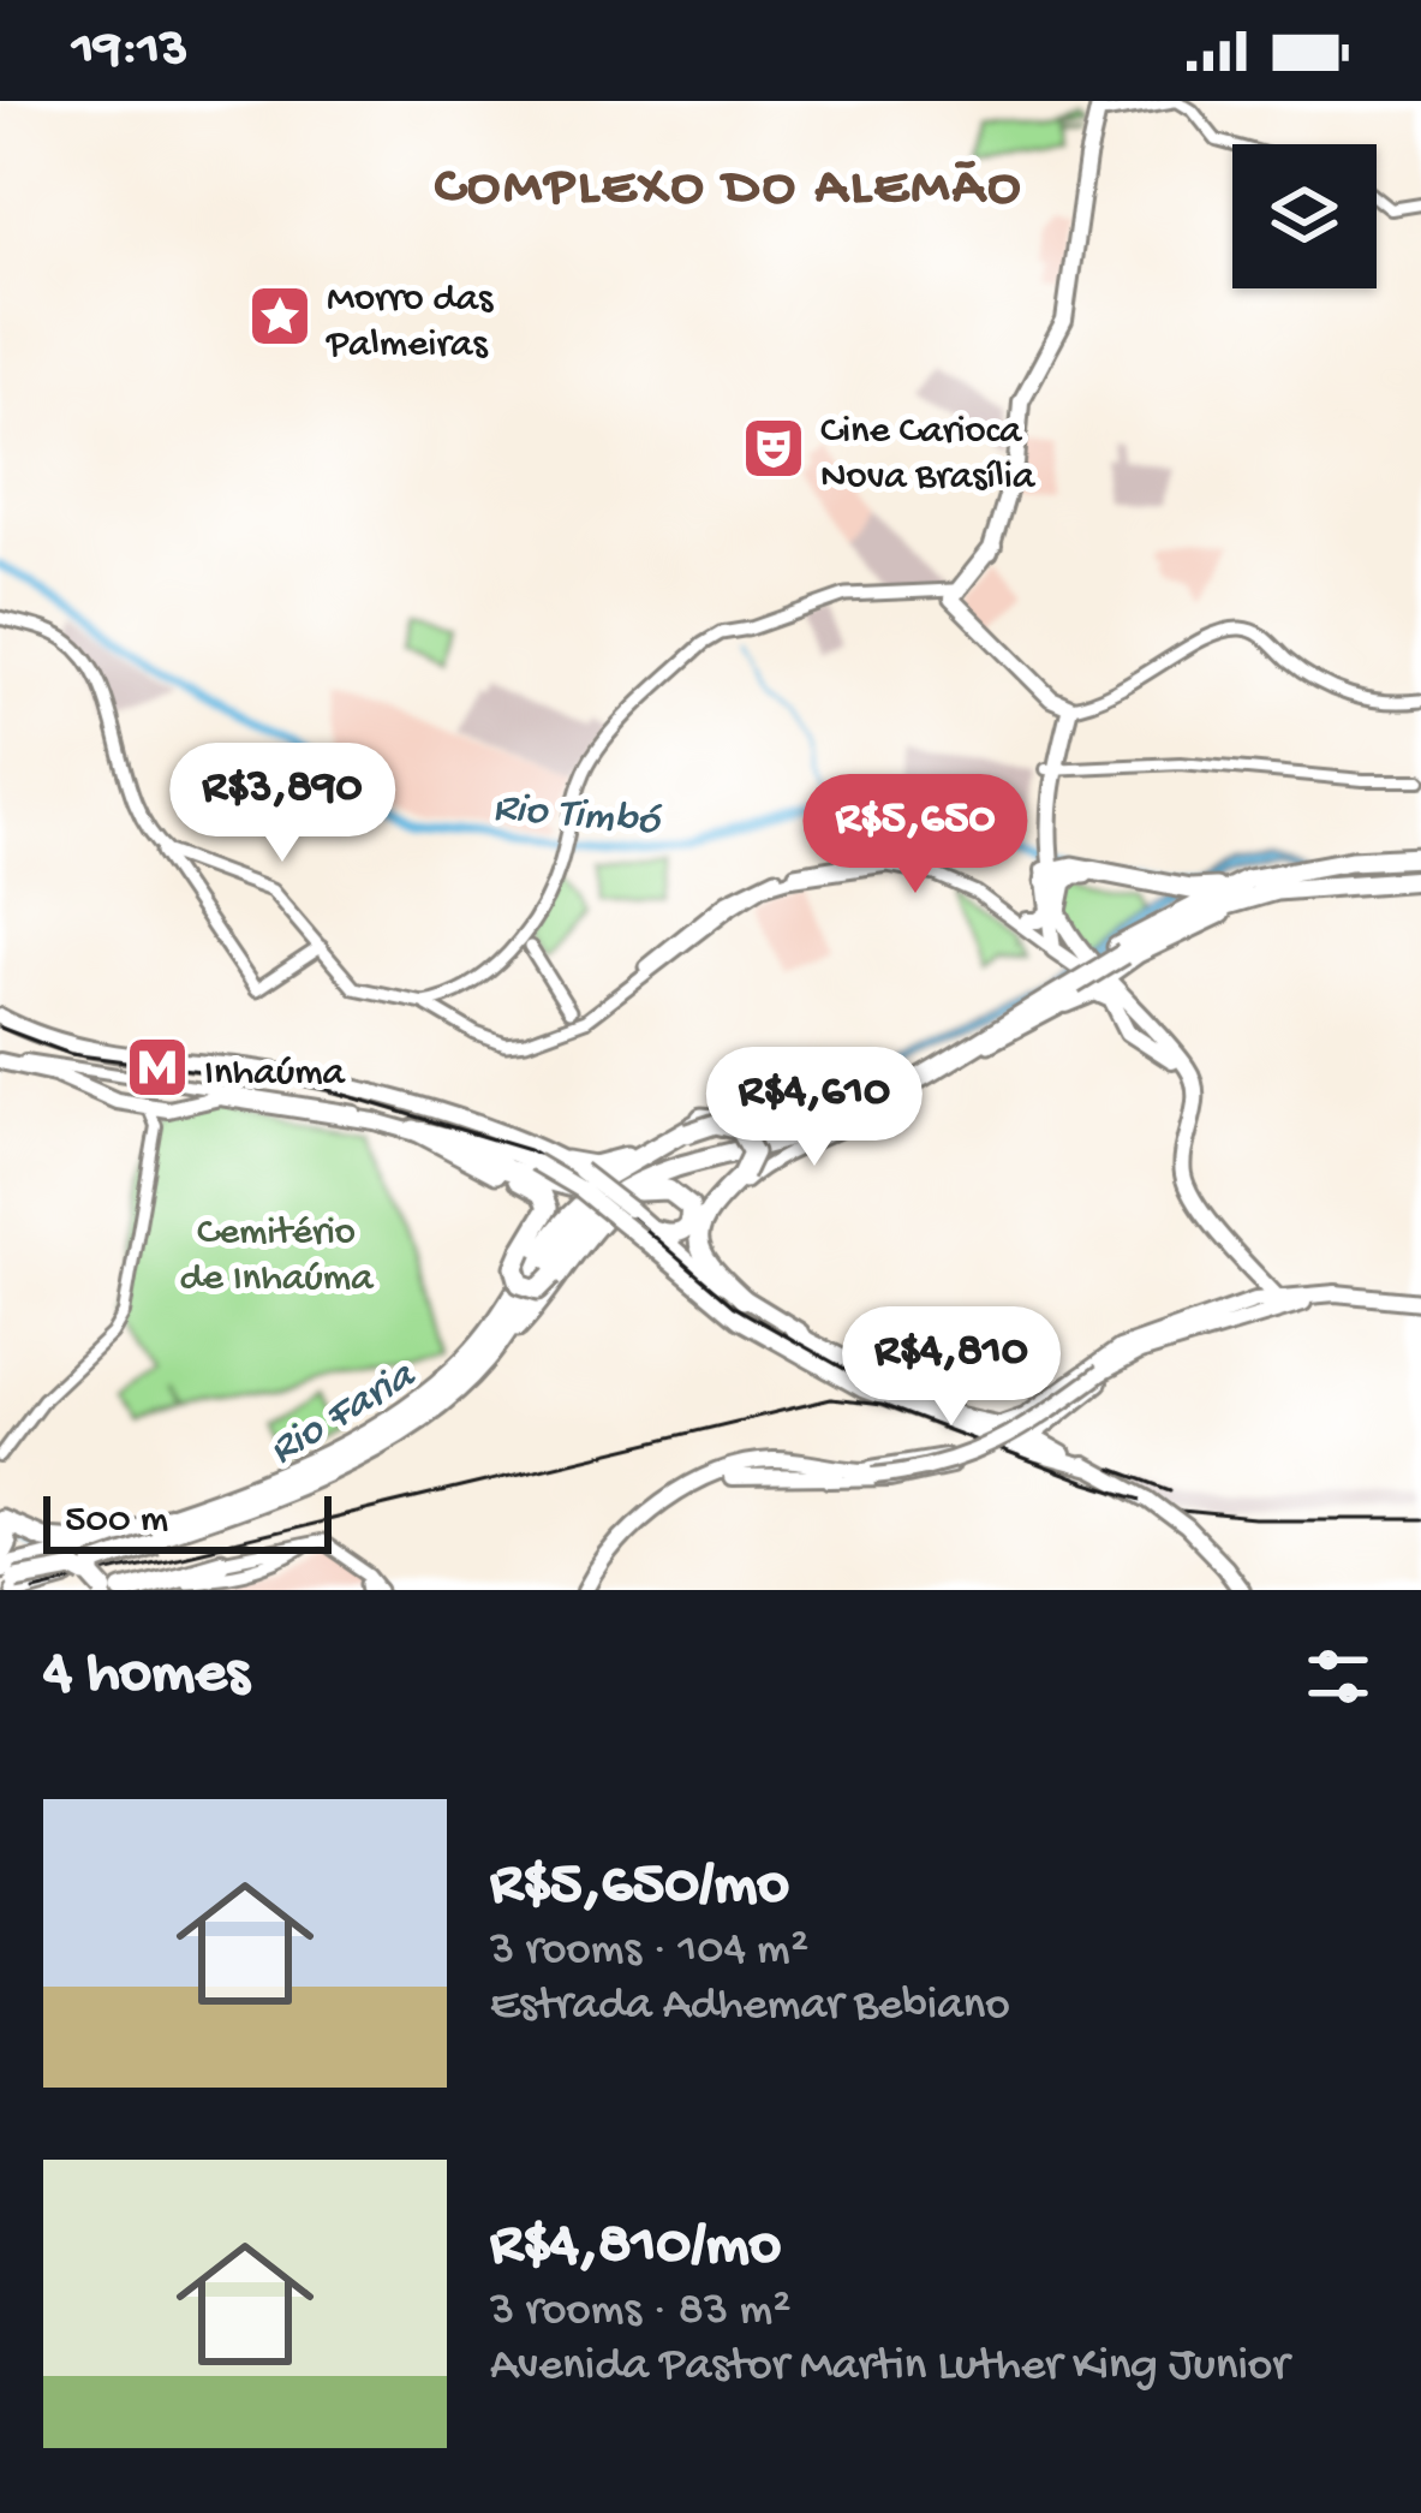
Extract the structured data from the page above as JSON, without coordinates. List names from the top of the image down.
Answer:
{
  "districts": ["COMPLEXO DO ALEMÃO"],
  "water": ["Rio Timbó", "Rio Faria"],
  "parks": ["Cemitério de Inhaúma"],
  "places": {
    "place": ["Morro das Palmeiras"],
    "theatre": ["Cine Carioca Nova Brasília"],
    "metro station": ["Inhaúma"]
  },
  "scale_bar": "500 m",
  "page": {
    "status": "19:13",
    "price": [
      "R$3,890",
      "R$5,650",
      "R$4,610",
      "R$4,810"
    ],
    "scale": "500 m",
    "heading": "4 homes",
    "list": [
      {
        "name": "R$5,650/mo",
        "note": "3 rooms · 104 m² · Estrada Adhemar Bebiano"
      },
      {
        "name": "R$4,810/mo",
        "note": "3 rooms · 83 m² · Avenida Pastor Martin Luther King Junior"
      }
    ]
  }
}
